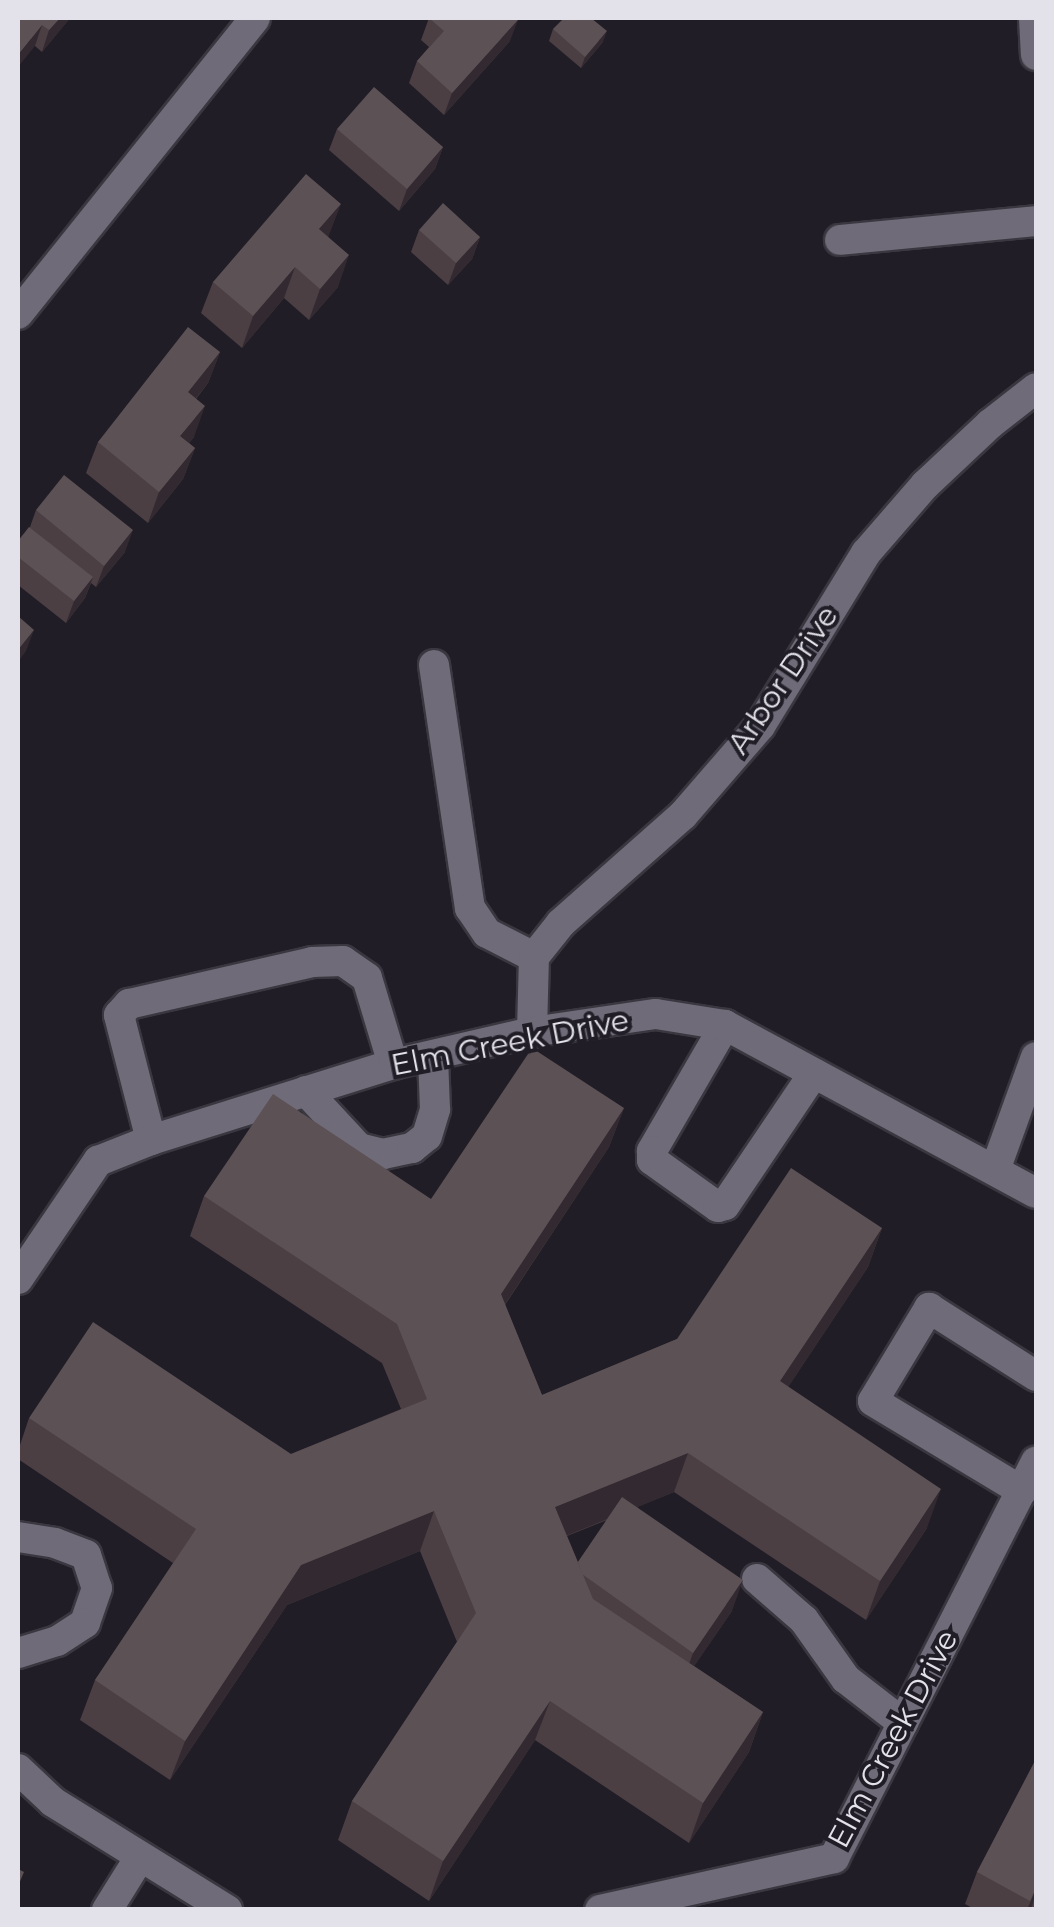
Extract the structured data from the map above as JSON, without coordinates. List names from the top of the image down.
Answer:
{
  "streets": {
    "street": ["Arbor Drive", "Elm Creek Drive"]
  }
}
